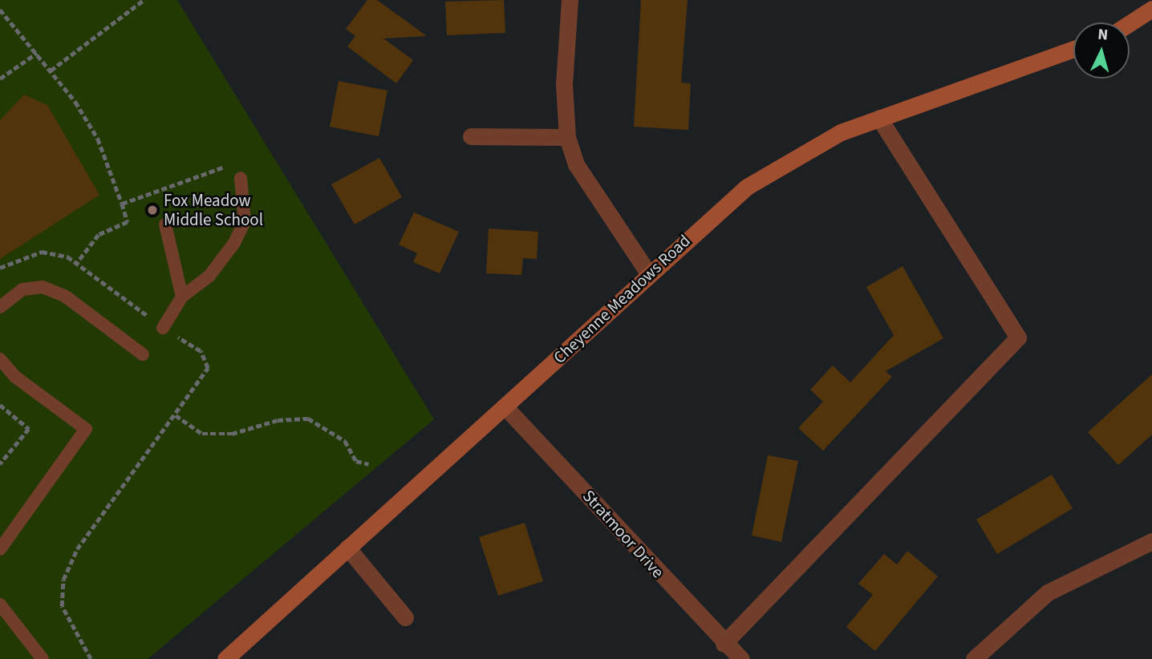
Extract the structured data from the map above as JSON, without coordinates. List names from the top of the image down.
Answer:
{
  "streets": {
    "main road": ["Cheyenne Meadows Road"],
    "street": ["Stratmoor Drive"]
  },
  "crossings": [
    ["Cheyenne Meadows Road", "Stratmoor Drive"]
  ],
  "places": ["Fox Meadow Middle School"],
  "north": "top"
}
